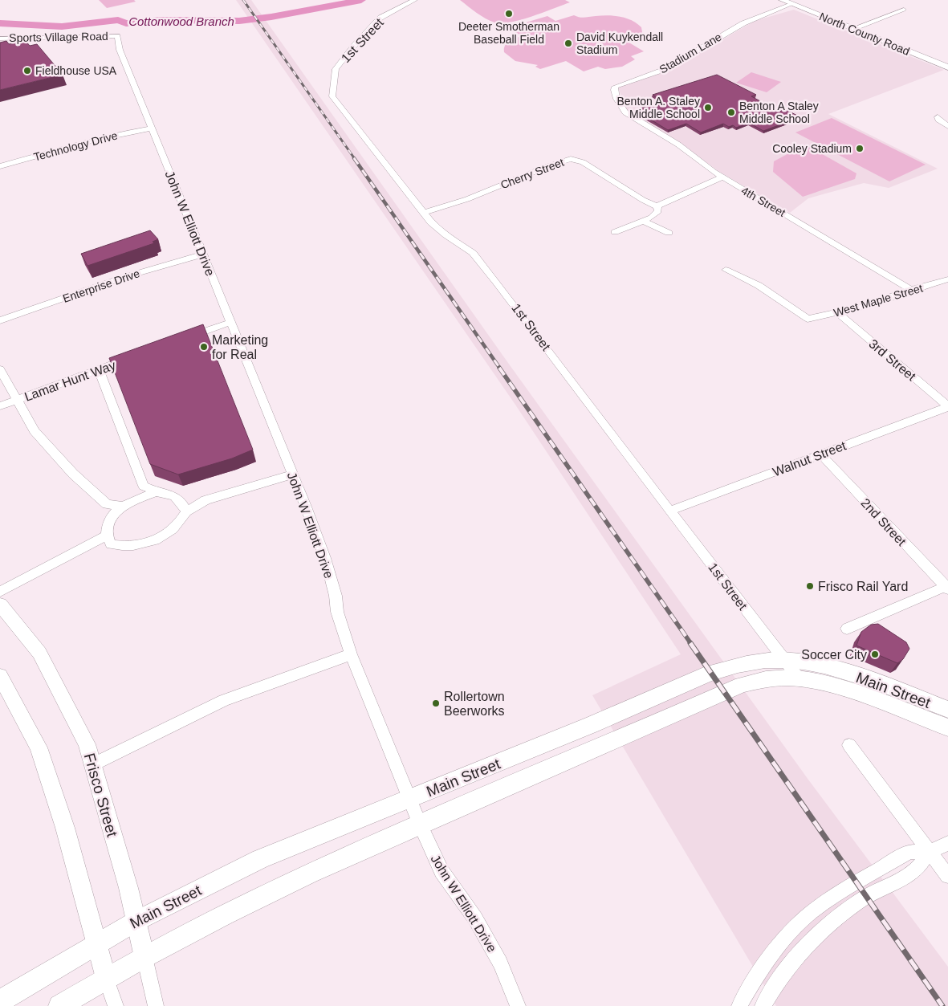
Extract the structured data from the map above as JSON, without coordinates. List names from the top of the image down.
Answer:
{
  "streets": {
    "main road": ["Main Street"],
    "street": [
      "North County Road",
      "Sports Village Road",
      "1st Street",
      "Stadium Lane",
      "Technology Drive",
      "Cherry Street",
      "4th Street",
      "John W Elliott Drive",
      "Enterprise Drive",
      "West Maple Street",
      "3rd Street",
      "Lamar Hunt Way",
      "Walnut Street",
      "2nd Street",
      "Frisco Street"
    ]
  },
  "crossings": [
    ["North County Road", "Stadium Lane"],
    ["Sports Village Road", "John W Elliott Drive"],
    ["1st Street", "Cherry Street"],
    ["1st Street", "Walnut Street"],
    ["1st Street", "Main Street"],
    ["Stadium Lane", "4th Street"],
    ["Technology Drive", "John W Elliott Drive"],
    ["4th Street", "West Maple Street"],
    ["John W Elliott Drive", "Enterprise Drive"],
    ["John W Elliott Drive", "Main Street"],
    ["West Maple Street", "3rd Street"],
    ["3rd Street", "Walnut Street"],
    ["Walnut Street", "2nd Street"],
    ["Main Street", "Frisco Street"]
  ],
  "water": ["Cottonwood Branch"],
  "places": [
    "Deeter Smotherman Baseball Field",
    "David Kuykendall Stadium",
    "Fieldhouse USA",
    "Benton A. Staley Middle School",
    "Benton A Staley Middle School",
    "Cooley Stadium",
    "Marketing for Real",
    "Frisco Rail Yard",
    "Soccer City",
    "Rollertown Beerworks"
  ]
}
